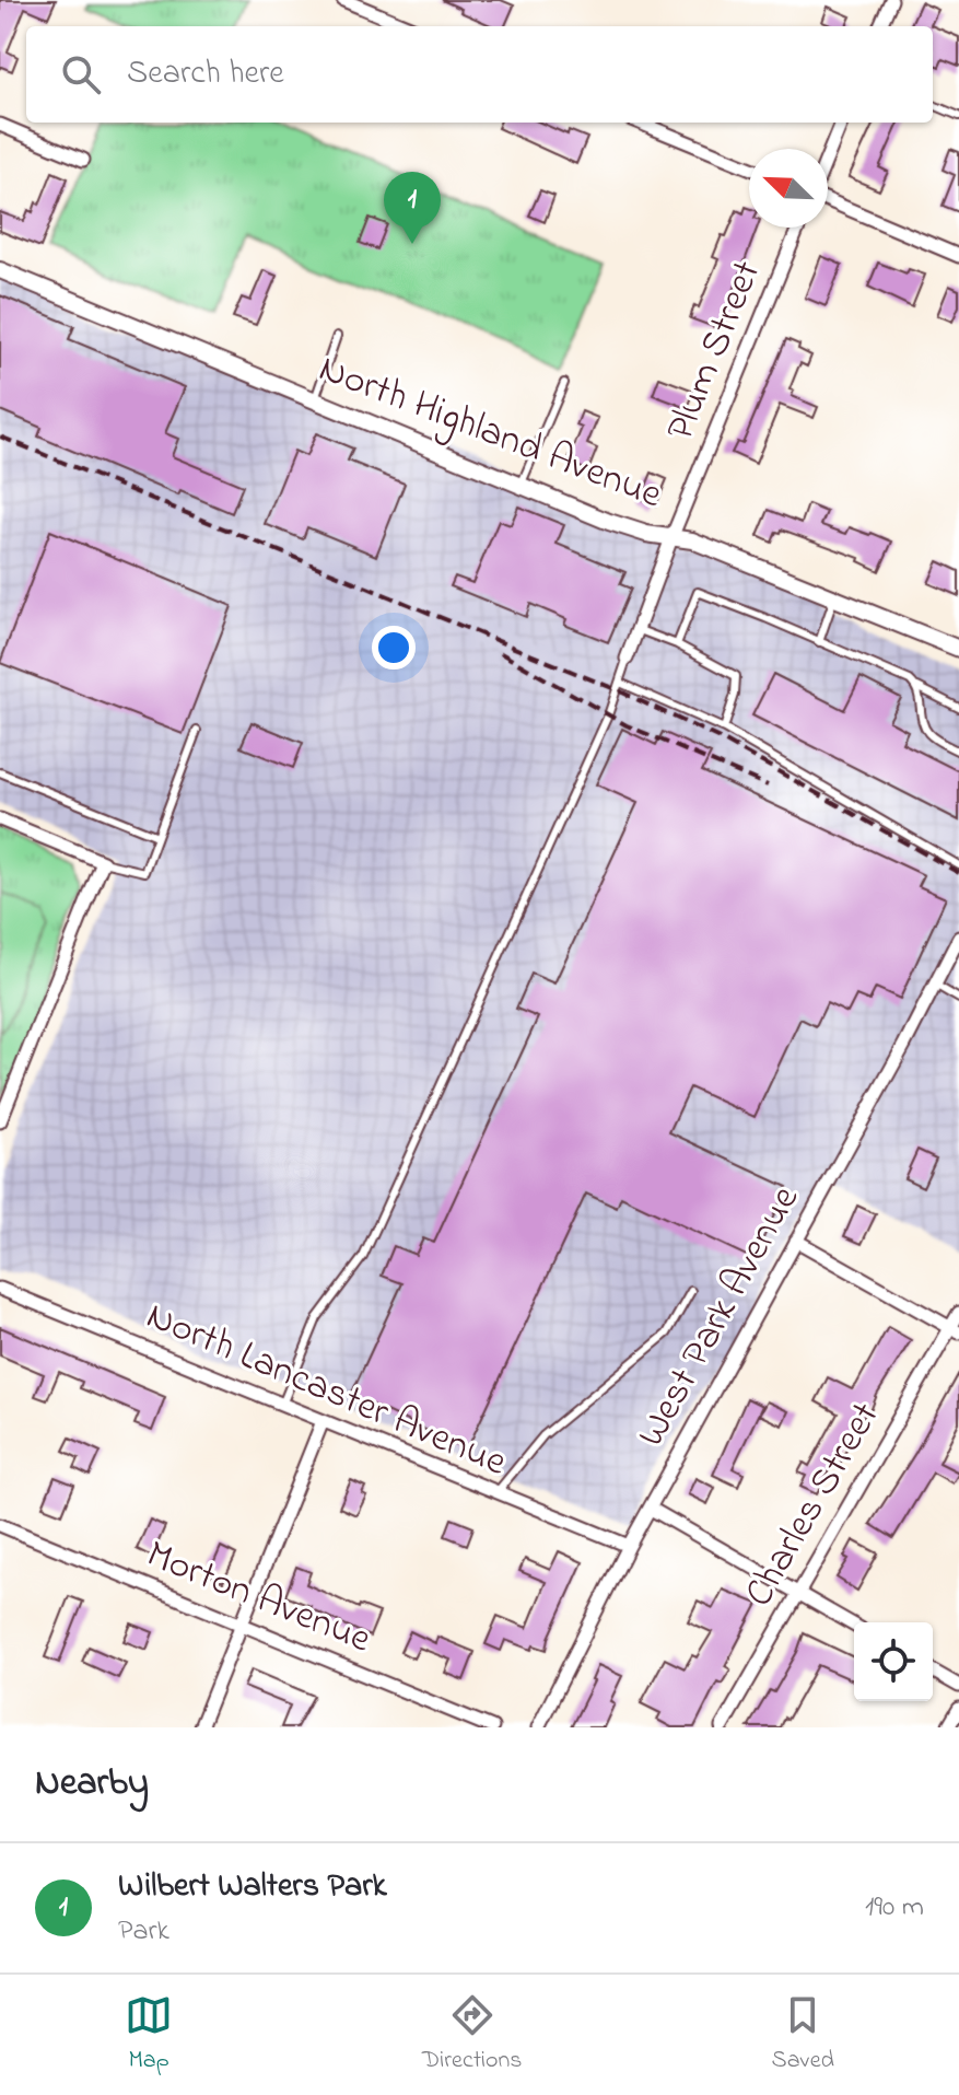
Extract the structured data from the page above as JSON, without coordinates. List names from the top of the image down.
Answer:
{
  "streets": {
    "street": [
      "Plum Street",
      "North Highland Avenue",
      "West Park Avenue",
      "North Lancaster Avenue",
      "Charles Street",
      "Morton Avenue"
    ]
  },
  "crossings": [
    ["Plum Street", "North Highland Avenue"],
    ["West Park Avenue", "North Lancaster Avenue"]
  ],
  "north": "top left",
  "page": {
    "search": "Search here",
    "pins": "1",
    "heading": "Nearby",
    "list": [
      {
        "mark": "1",
        "name": "Wilbert Walters Park",
        "note": "Park",
        "value": "190 m"
      }
    ],
    "nav": ["Map", "Directions", "Saved"]
  }
}
